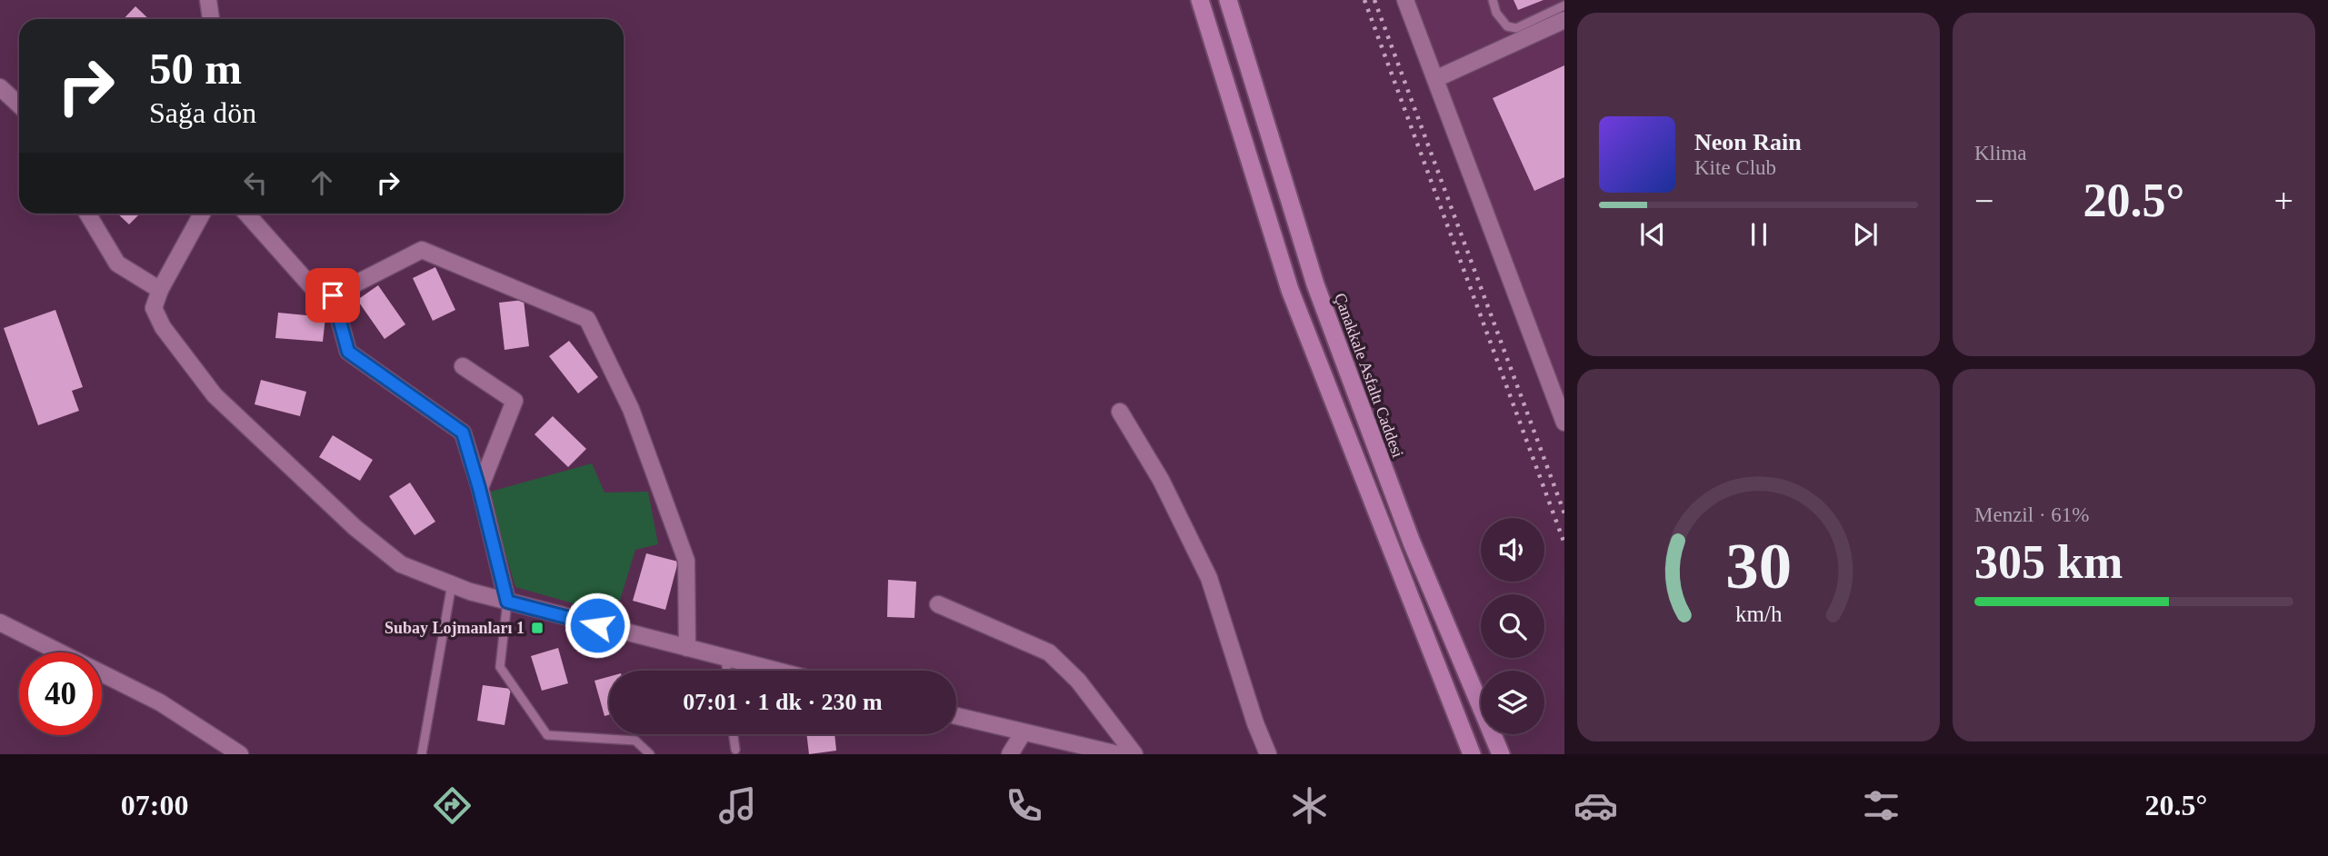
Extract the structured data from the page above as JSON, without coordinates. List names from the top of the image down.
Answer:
{
  "streets": {
    "highway": ["Çanakkale Asfaltı Caddesi"]
  },
  "places": {
    "transit": ["Subay Lojmanları 1"]
  },
  "page": {
    "tile": [
      "Klima",
      ["Menzil · 61%", "305 km"]
    ],
    "turn": ["50 m", "Sağa dön"],
    "song": ["Neon Rain", "Kite Club"],
    "heat": ["−", "20.5°", "+"],
    "limit": "40",
    "trip": "07:01 · 1 dk · 230 m",
    "tabs": ["07:00", "20.5°"],
    "gauge": ["30", "km/h"]
  }
}
